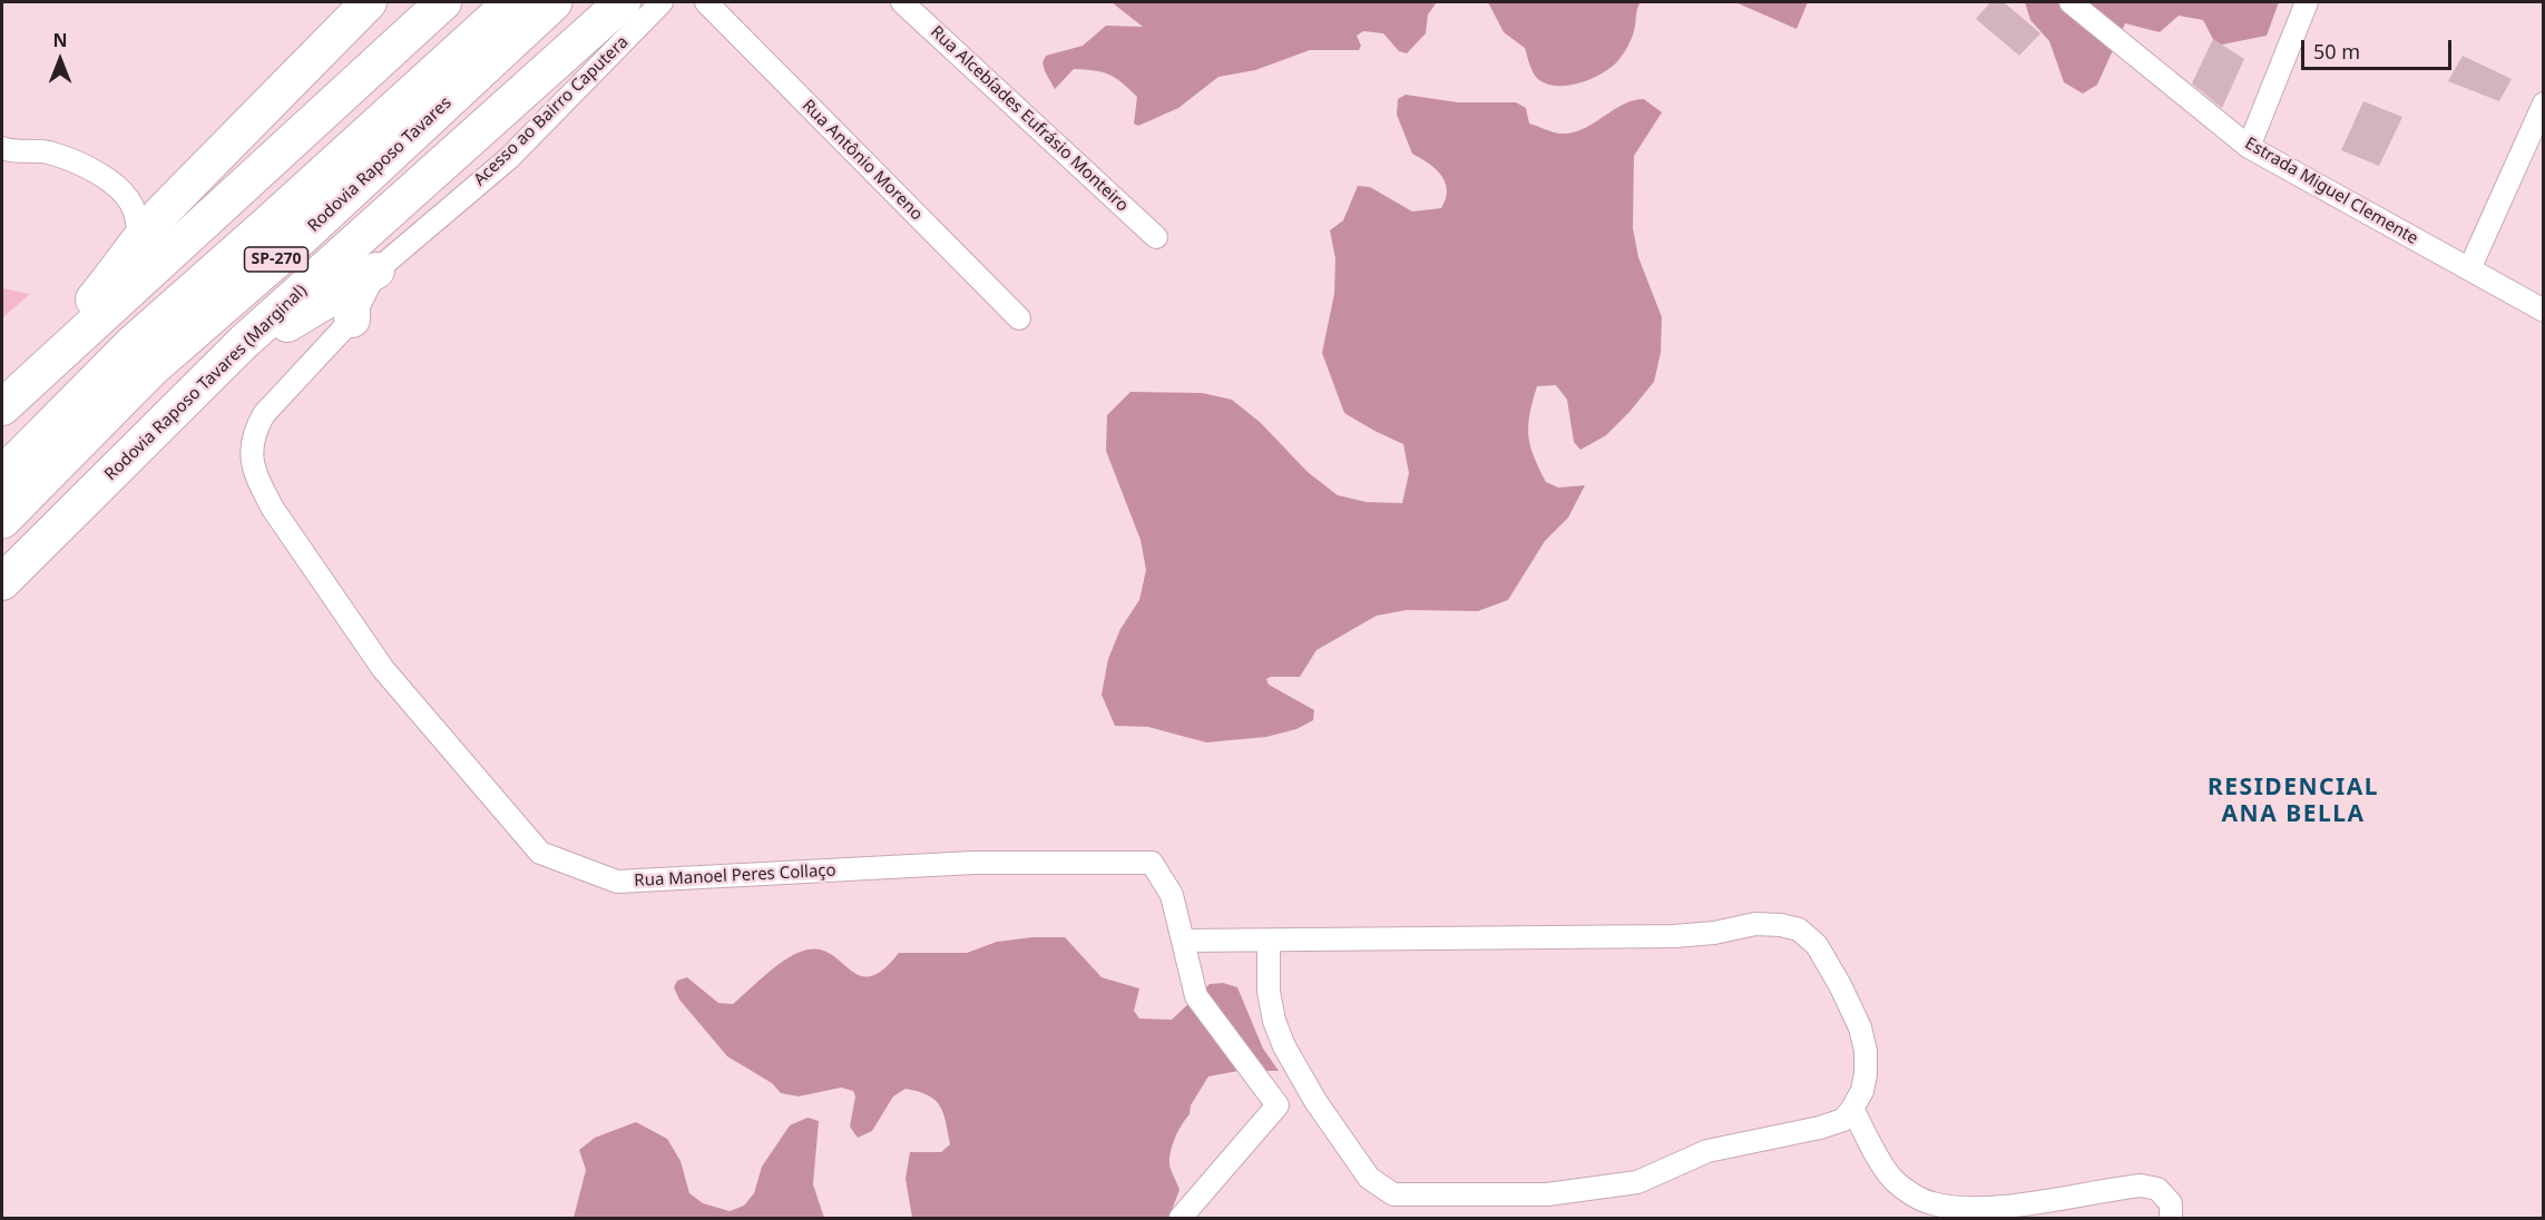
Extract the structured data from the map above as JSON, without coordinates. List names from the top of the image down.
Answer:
{
  "streets": {
    "highway": ["Rodovia Raposo Tavares", "SP-270", "Rodovia Raposo Tavares (Marginal)"],
    "street": [
      "Acesso ao Bairro Caputera",
      "Rua Alcebíades Eufrásio Monteiro",
      "Rua Antônio Moreno",
      "Estrada Miguel Clemente",
      "Rua Manoel Peres Collaço"
    ]
  },
  "districts": ["RESIDENCIAL ANA BELLA"],
  "scale_bar": "50 m",
  "north": "top"
}
